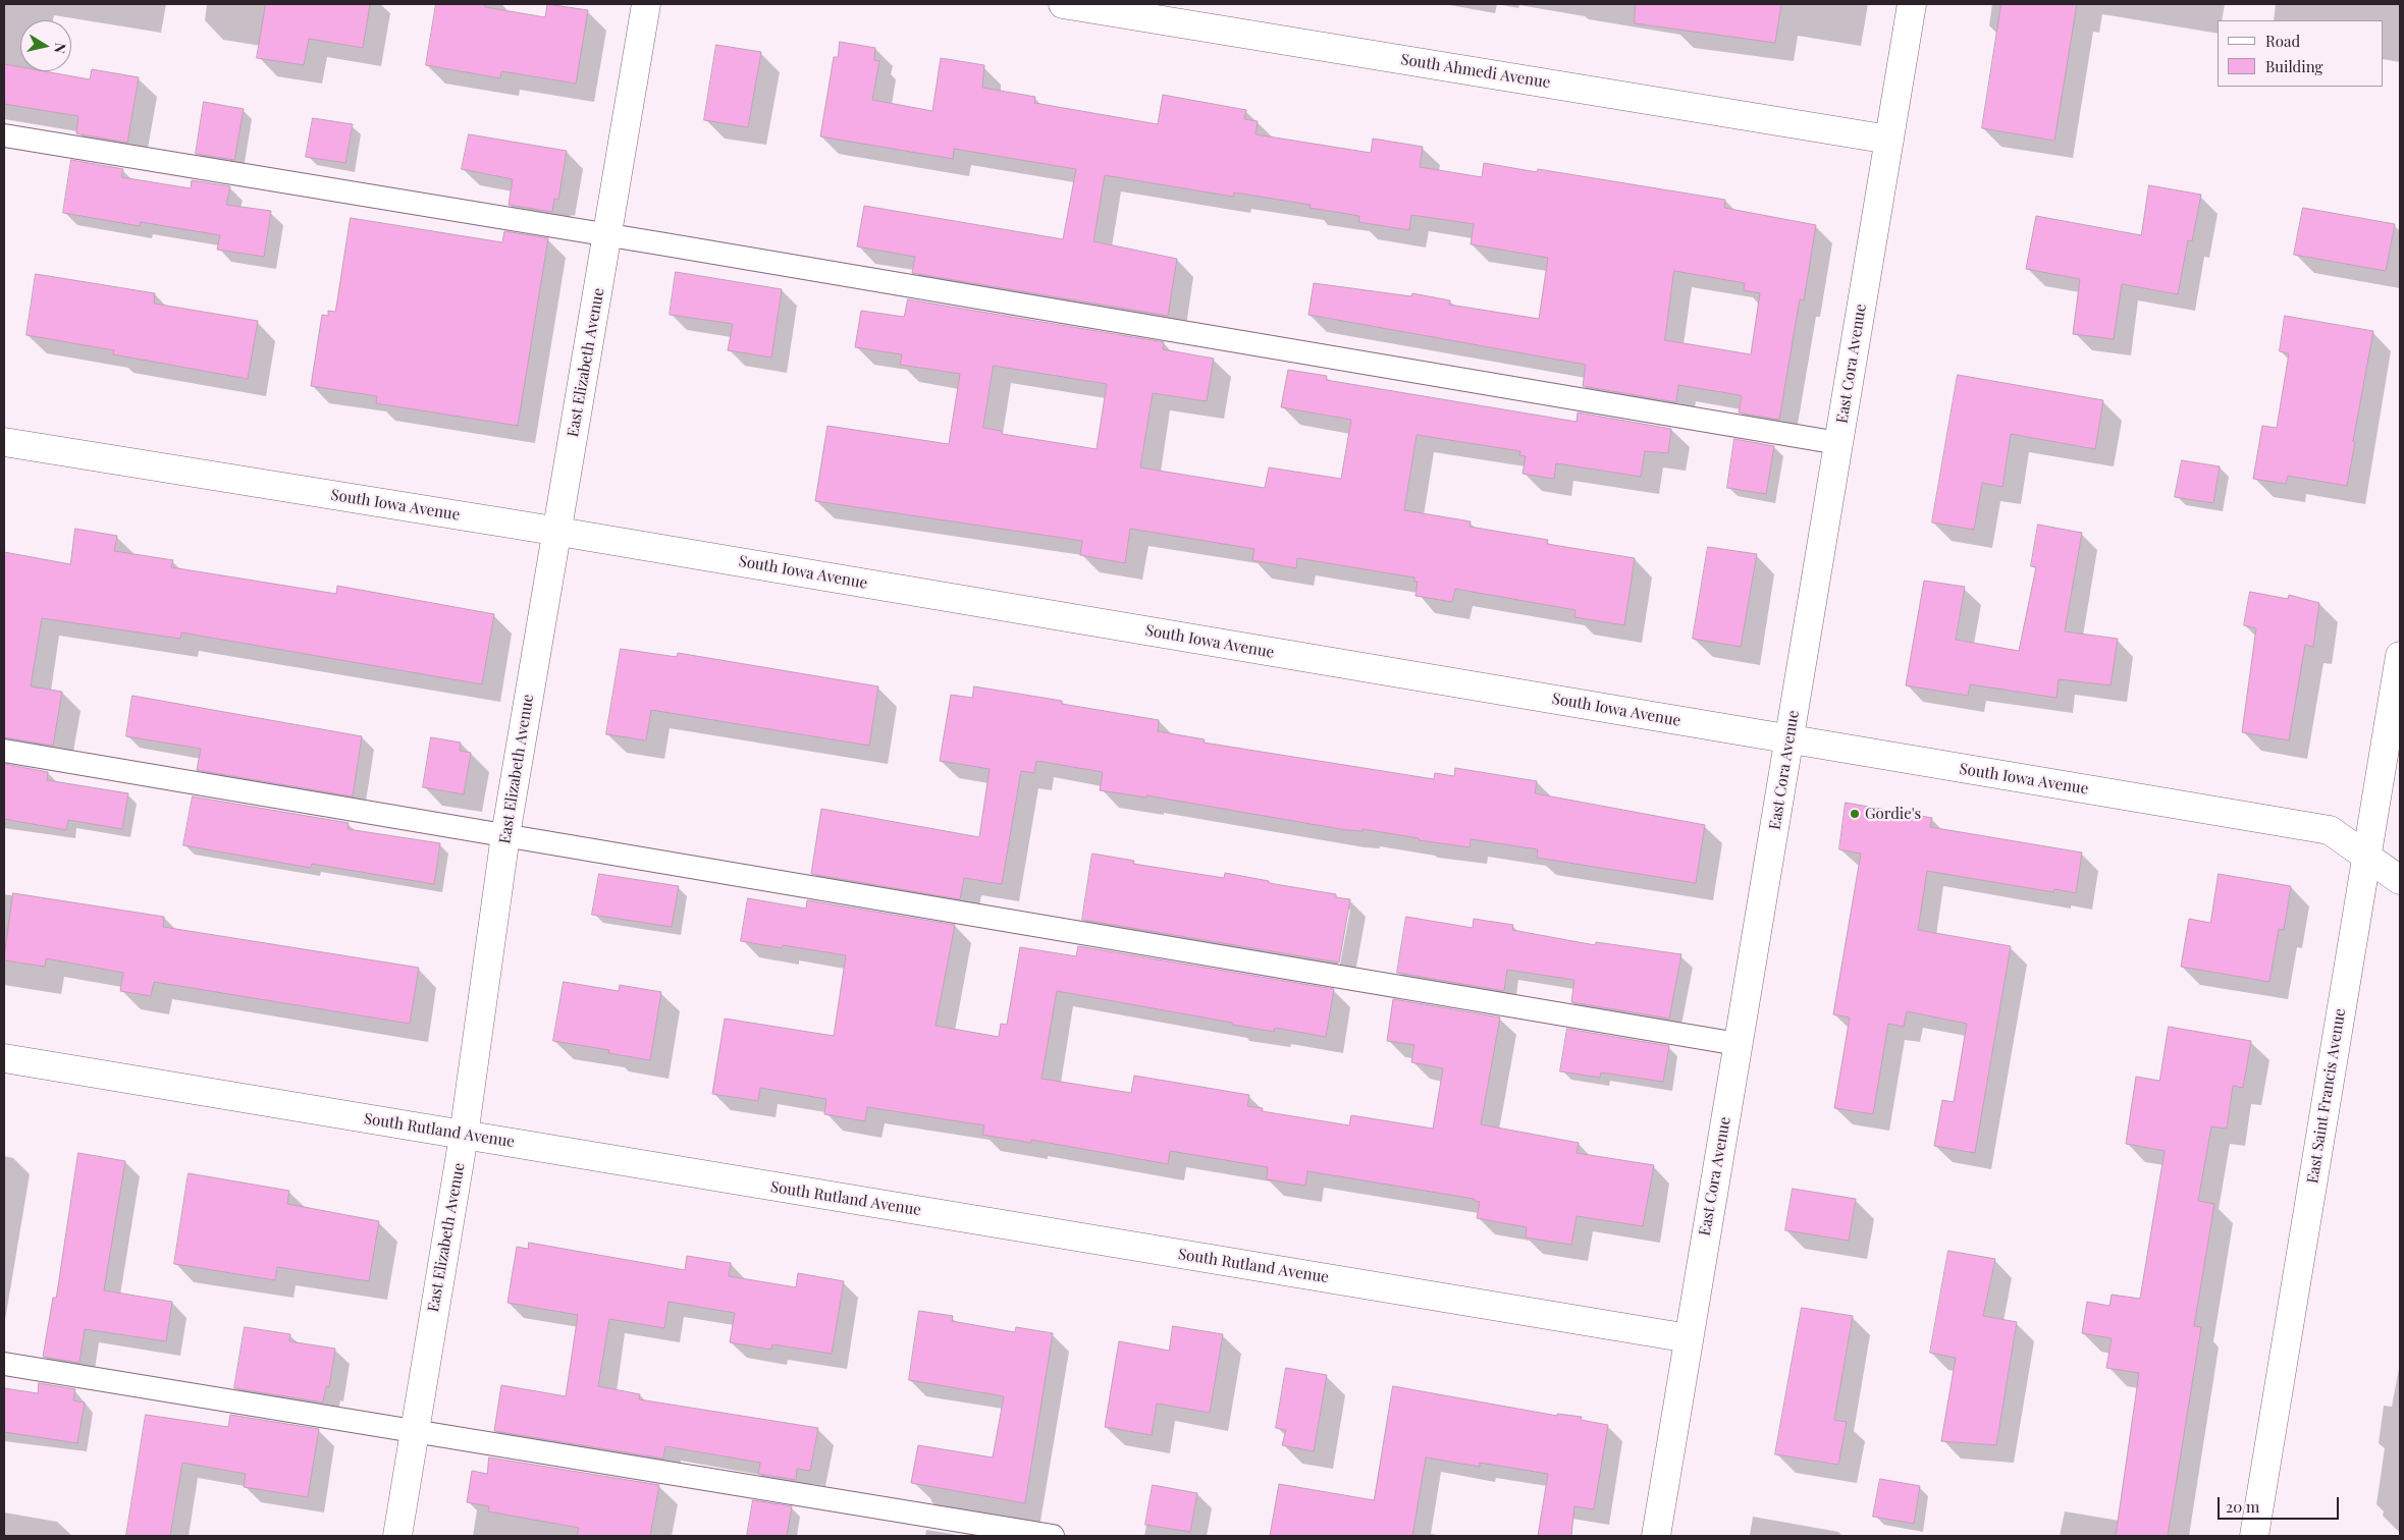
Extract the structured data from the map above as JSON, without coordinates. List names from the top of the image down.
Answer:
{
  "streets": {
    "street": [
      "South Ahmedi Avenue",
      "East Elizabeth Avenue",
      "East Cora Avenue",
      "South Iowa Avenue",
      "East Saint Francis Avenue",
      "South Rutland Avenue"
    ]
  },
  "crossings": [
    ["South Ahmedi Avenue", "East Cora Avenue"],
    ["East Elizabeth Avenue", "South Iowa Avenue"],
    ["East Elizabeth Avenue", "South Rutland Avenue"],
    ["East Cora Avenue", "South Iowa Avenue"],
    ["East Cora Avenue", "South Rutland Avenue"],
    ["South Iowa Avenue", "East Saint Francis Avenue"]
  ],
  "places": ["Gordie's"],
  "legend": ["Road", "Building"],
  "scale_bar": "20 m",
  "north": "right"
}
